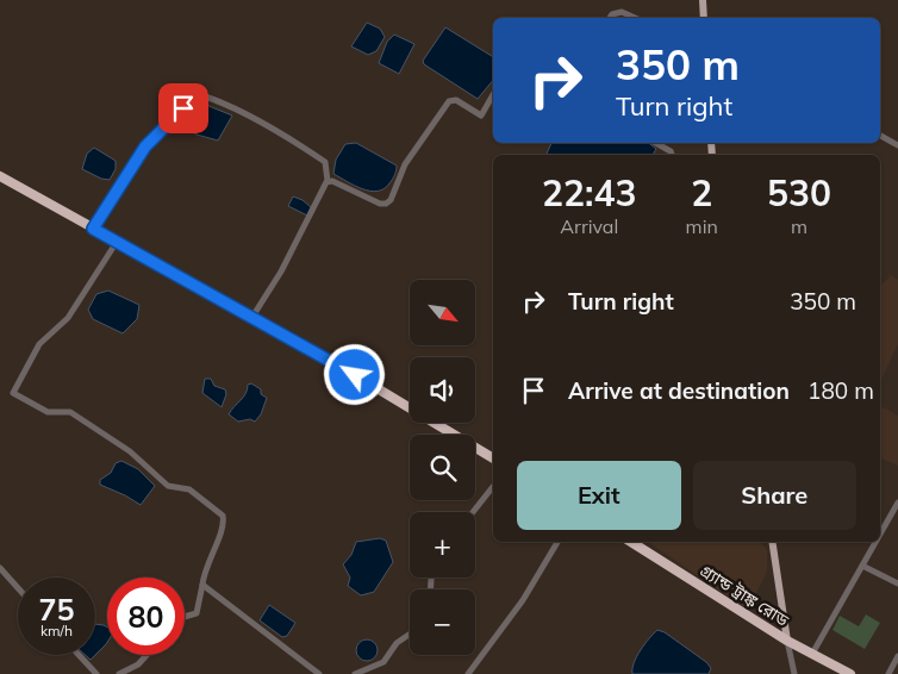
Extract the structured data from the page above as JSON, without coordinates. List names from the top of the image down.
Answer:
{
  "streets": {
    "highway": ["গ্র্যান্ড ট্রাঙ্ক রোড"]
  },
  "north": "bottom right",
  "page": {
    "turn": ["350 m", "Turn right"],
    "eta": [
      "22:43",
      "Arrival",
      "2",
      "min",
      "530",
      "m"
    ],
    "list": [
      {
        "name": "Turn right",
        "value": "350 m"
      },
      {
        "name": "Arrive at destination",
        "value": "180 m"
      }
    ],
    "map_buttons": ["+", "−"],
    "buttons": ["Exit", "Share"],
    "speed": "75 km/h",
    "limit": "80"
  }
}
